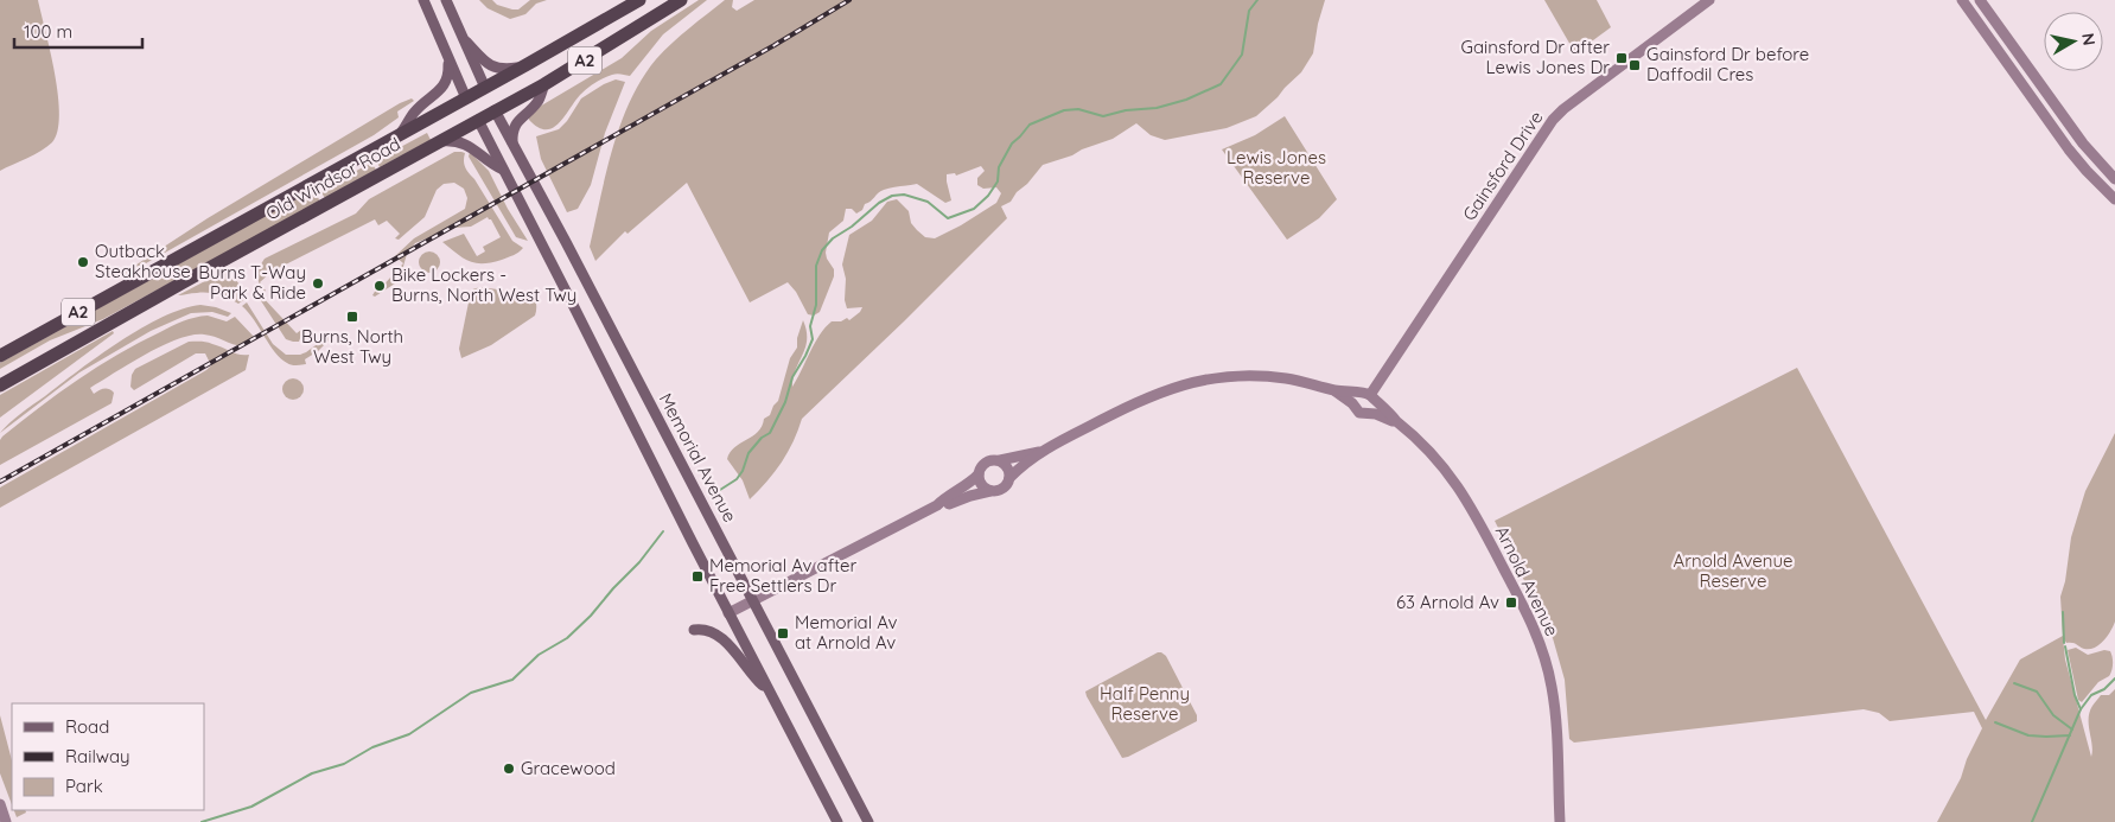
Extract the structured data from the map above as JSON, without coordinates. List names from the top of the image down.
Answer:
{
  "streets": {
    "highway": ["A2", "Old Windsor Road"],
    "main road": ["Memorial Avenue"],
    "street": ["Gainsford Drive", "Arnold Avenue"]
  },
  "crossings": [
    ["Gainsford Drive", "Arnold Avenue"],
    ["Old Windsor Road", "Memorial Avenue"]
  ],
  "parks": ["Lewis Jones Reserve", "Arnold Avenue Reserve", "Half Penny Reserve"],
  "places": {
    "transit": [
      "Gainsford Dr after Lewis Jones Dr",
      "Gainsford Dr before Daffodil Cres",
      "Burns, North West Twy",
      "Memorial Av after Free Settlers Dr",
      "63 Arnold Av",
      "Memorial Av at Arnold Av"
    ],
    "other": [
      "Outback Steakhouse",
      "Burns T-Way Park & Ride",
      "Bike Lockers - Burns, North West Twy",
      "Gracewood"
    ]
  },
  "legend": ["Road", "Railway", "Park"],
  "scale_bar": "100 m",
  "north": "right"
}
